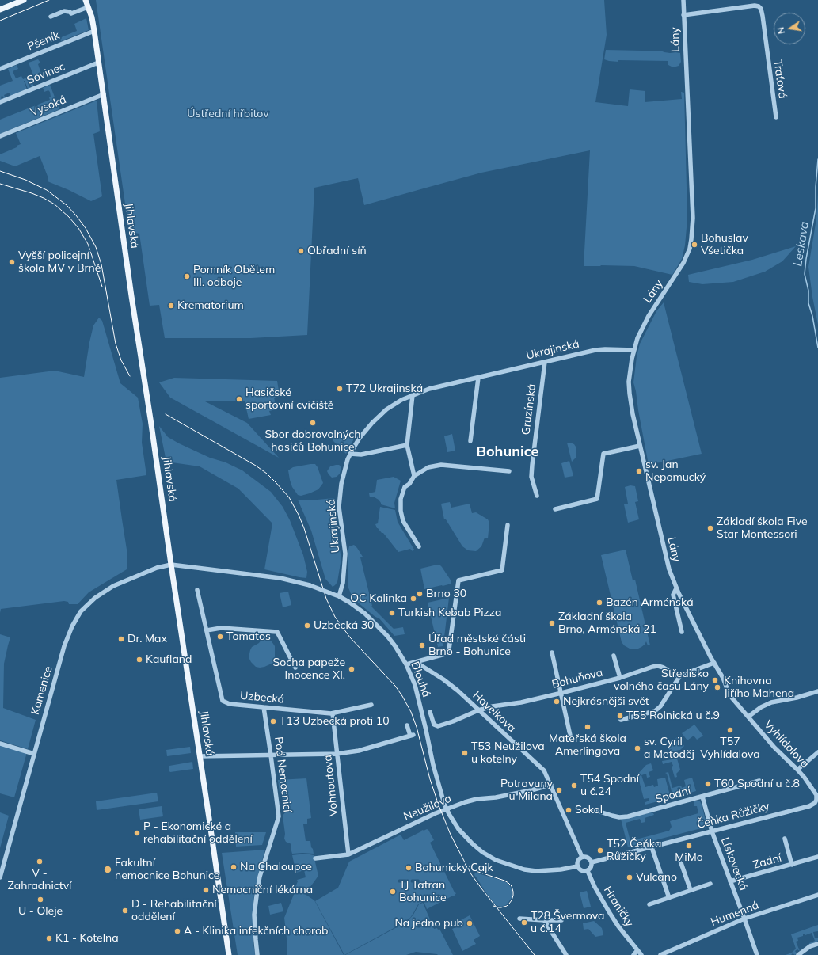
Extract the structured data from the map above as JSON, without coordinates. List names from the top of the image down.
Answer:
{
  "streets": {
    "main road": ["Jihlavská"],
    "street": [
      "Lány",
      "Pšeník",
      "Sovinec",
      "Traťová",
      "Vysoká",
      "Ukrajinská",
      "Gruzínská",
      "Bohuňova",
      "Dlouhá",
      "Kamenice",
      "Uzbecká",
      "Havelkova",
      "Vyhlídalova",
      "Pod Nemocnicí",
      "Vohnoutova",
      "Spodní",
      "Neužilova",
      "Čeňka Růžičky",
      "Zadní",
      "Lískovecká",
      "Hraničky",
      "Humenná"
    ]
  },
  "crossings": [
    ["Lány", "Traťová"],
    ["Lány", "Ukrajinská"],
    ["Lány", "Vyhlídalova"],
    ["Pšeník", "Jihlavská"],
    ["Sovinec", "Jihlavská"],
    ["Vysoká", "Jihlavská"],
    ["Jihlavská", "Dlouhá"],
    ["Jihlavská", "Kamenice"],
    ["Ukrajinská", "Gruzínská"],
    ["Ukrajinská", "Dlouhá"],
    ["Bohuňova", "Havelkova"],
    ["Dlouhá", "Kamenice"],
    ["Dlouhá", "Čeňka Růžičky"],
    ["Dlouhá", "Hraničky"],
    ["Uzbecká", "Pod Nemocnicí"],
    ["Uzbecká", "Vohnoutova"],
    ["Havelkova", "Neužilova"],
    ["Vyhlídalova", "Čeňka Růžičky"],
    ["Vohnoutova", "Neužilova"],
    ["Spodní", "Lískovecká"],
    ["Čeňka Růžičky", "Lískovecká"],
    ["Čeňka Růžičky", "Hraničky"],
    ["Zadní", "Lískovecká"],
    ["Lískovecká", "Humenná"]
  ],
  "districts": ["Bohunice"],
  "water": ["Leskava"],
  "parks": ["Ústřední hřbitov"],
  "places": [
    "Bohuslav Všetička",
    "Obřadní síň",
    "Vyšší policejní škola MV v Brně",
    "Pomník Obětem III. odboje",
    "Krematorium",
    "T72 Ukrajinská",
    "Hasičské sportovní cvičiště",
    "Sbor dobrovolných hasičů Bohunice",
    "sv. Jan Nepomucký",
    "Základí škola Five Star Montessori",
    "Brno 30",
    "OC Kalinka",
    "Bazén Arménská",
    "Turkish Kebab Pizza",
    "Základní škola Brno, Arménská 21",
    "Uzbecká 30",
    "Tomatos",
    "Dr. Max",
    "Úřad městské části Brno - Bohunice",
    "Kaufland",
    "Socha papeže Inocence XI.",
    "Středisko volného času Lány",
    "Knihovna Jiřího Mahena",
    "Nejkrásnějši svět",
    "T55 Rolnická u č.9",
    "T13 Uzbecká proti 10",
    "Mateřská škola Amerlingova",
    "T57 Vyhlídalova",
    "sv. Cyril a Metoděj",
    "T53 Neužilova u kotelny",
    "T60 Spodní u č.8",
    "T54 Spodní u č.24",
    "Potravuny u Milana",
    "Sokol",
    "P - Ekonomické a rehabilitační oddělení",
    "MiMo",
    "T52 Čeňka Růžičky",
    "V - Zahradnictví",
    "Na Chaloupce",
    "Bohunický Cajk",
    "Fakultní nemocnice Bohunice",
    "Vulcano",
    "Nemocniční lékárna",
    "TJ Tatran Bohunice",
    "U - Oleje",
    "D - Rehabilitační oddělení",
    "T28 Švermova u č.14",
    "Na jedno pub",
    "A - Klinika infekčních chorob",
    "K1 - Kotelna"
  ],
  "north": "left"
}
